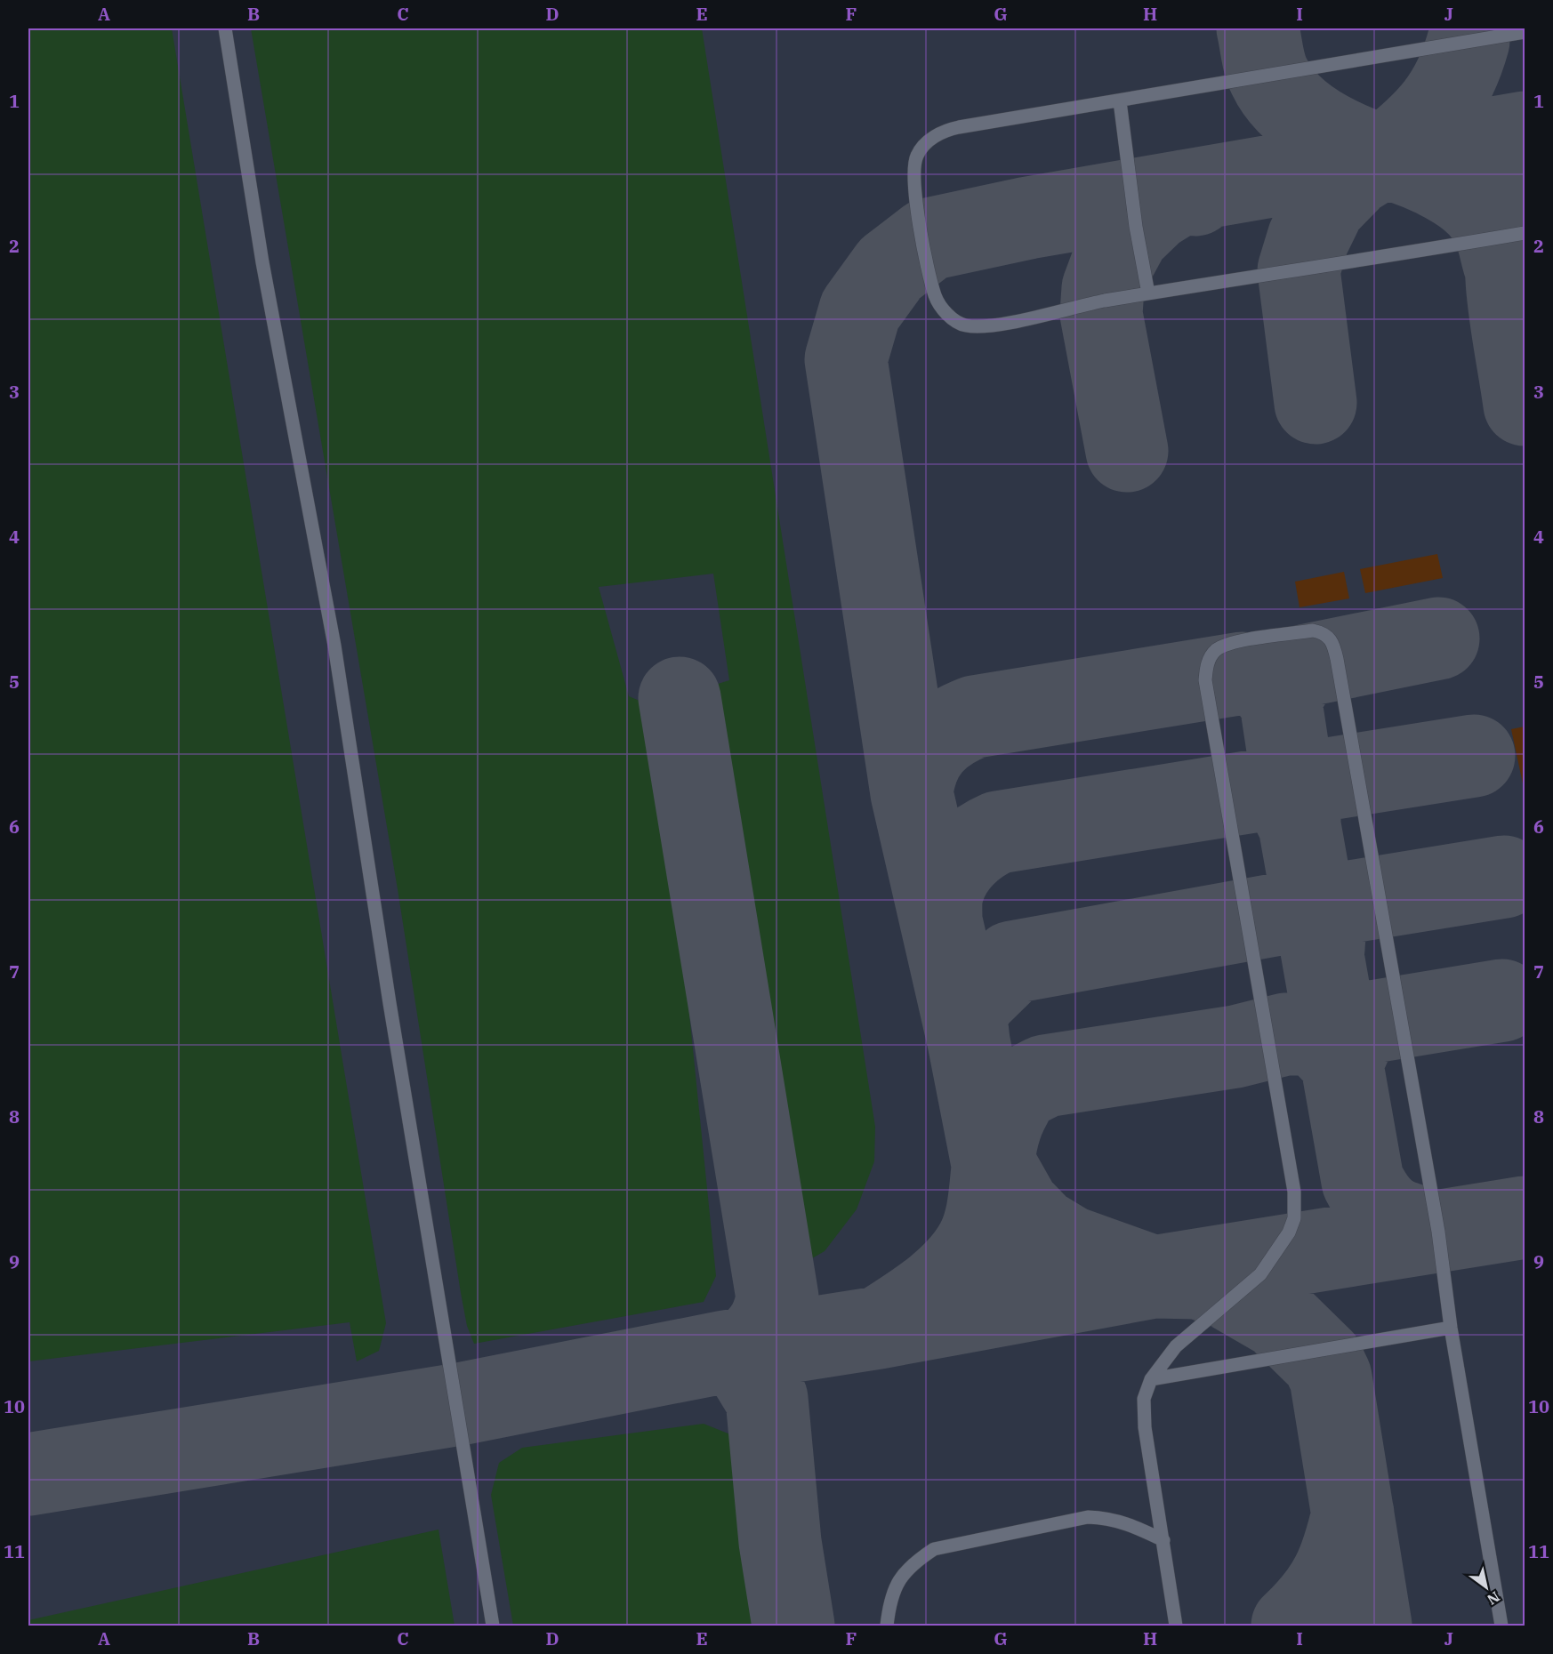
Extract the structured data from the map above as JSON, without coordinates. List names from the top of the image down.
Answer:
{
  "north": "bottom right",
  "grid": {
    "columns": [
      "A",
      "B",
      "C",
      "D",
      "E",
      "F",
      "G",
      "H",
      "I",
      "J"
    ],
    "rows": [
      "1",
      "2",
      "3",
      "4",
      "5",
      "6",
      "7",
      "8",
      "9",
      "10",
      "11"
    ]
  }
}
